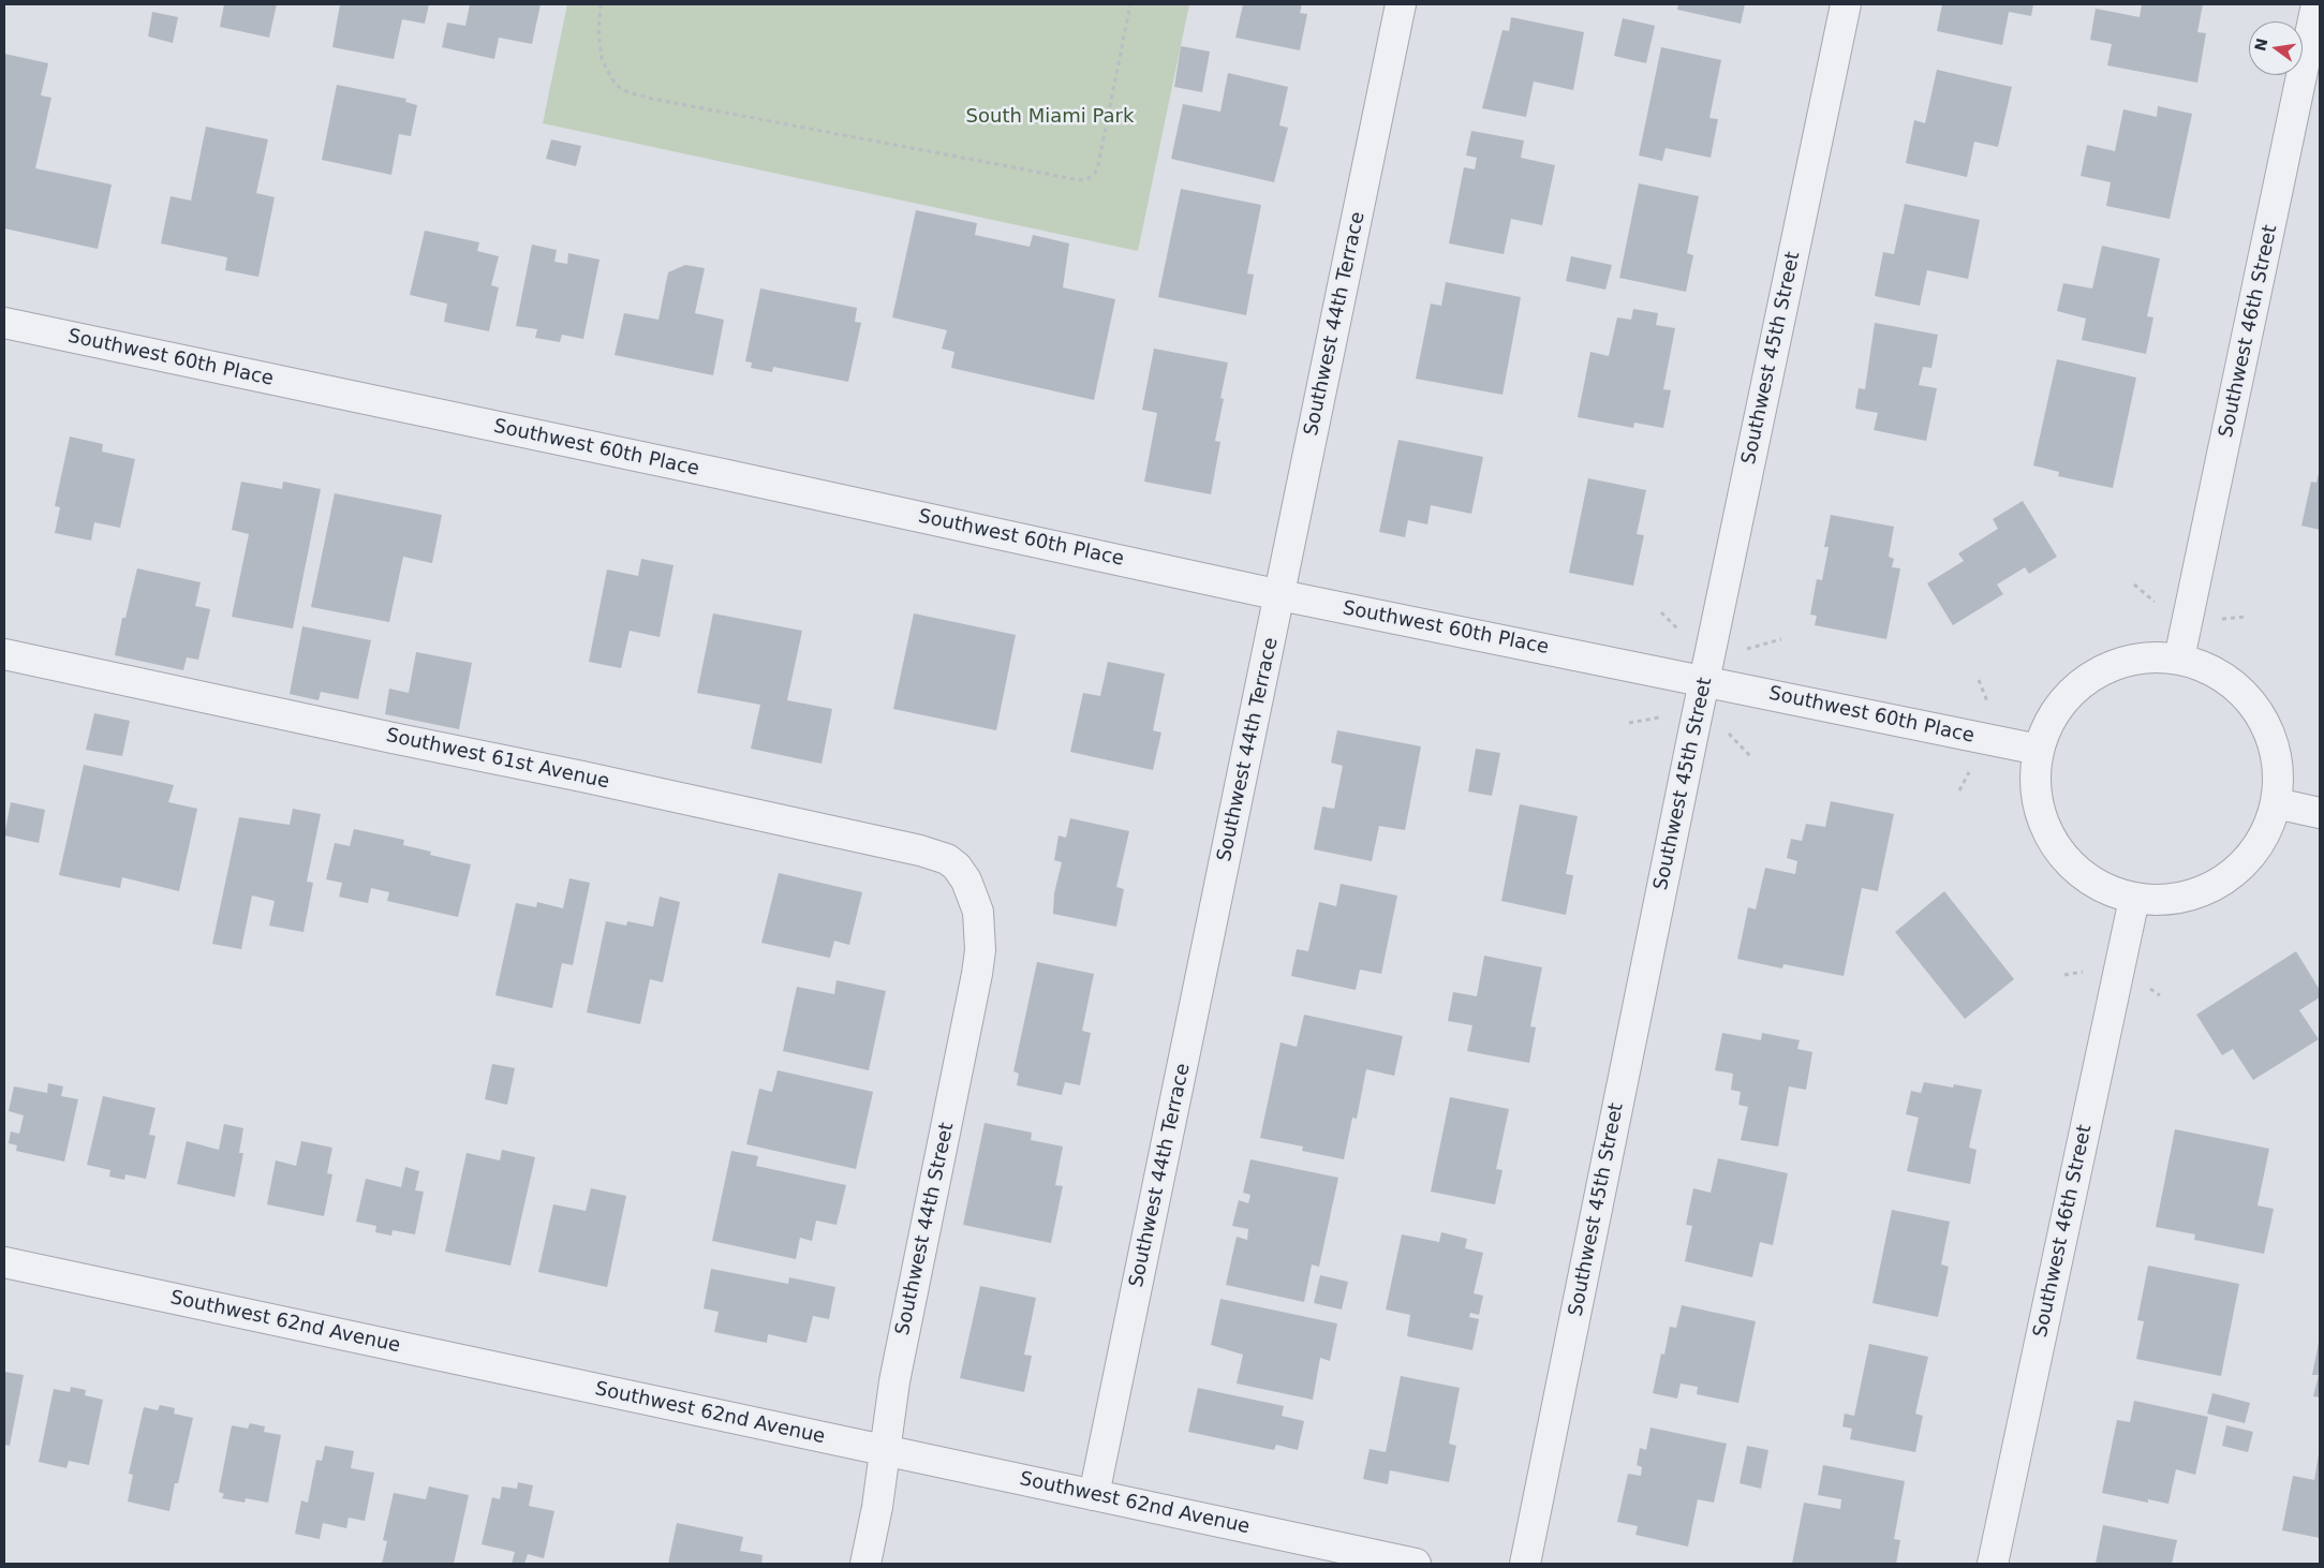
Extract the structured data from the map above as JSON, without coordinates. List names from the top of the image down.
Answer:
{
  "streets": {
    "street": [
      "Southwest 44th Terrace",
      "Southwest 46th Street",
      "Southwest 60th Place",
      "Southwest 45th Street",
      "Southwest 61st Avenue",
      "Southwest 44th Street",
      "Southwest 62nd Avenue"
    ]
  },
  "crossings": [
    ["Southwest 44th Terrace", "Southwest 60th Place"],
    ["Southwest 44th Terrace", "Southwest 62nd Avenue"],
    ["Southwest 60th Place", "Southwest 45th Street"],
    ["Southwest 61st Avenue", "Southwest 44th Street"],
    ["Southwest 44th Street", "Southwest 62nd Avenue"]
  ],
  "parks": ["South Miami Park"],
  "north": "left"
}
